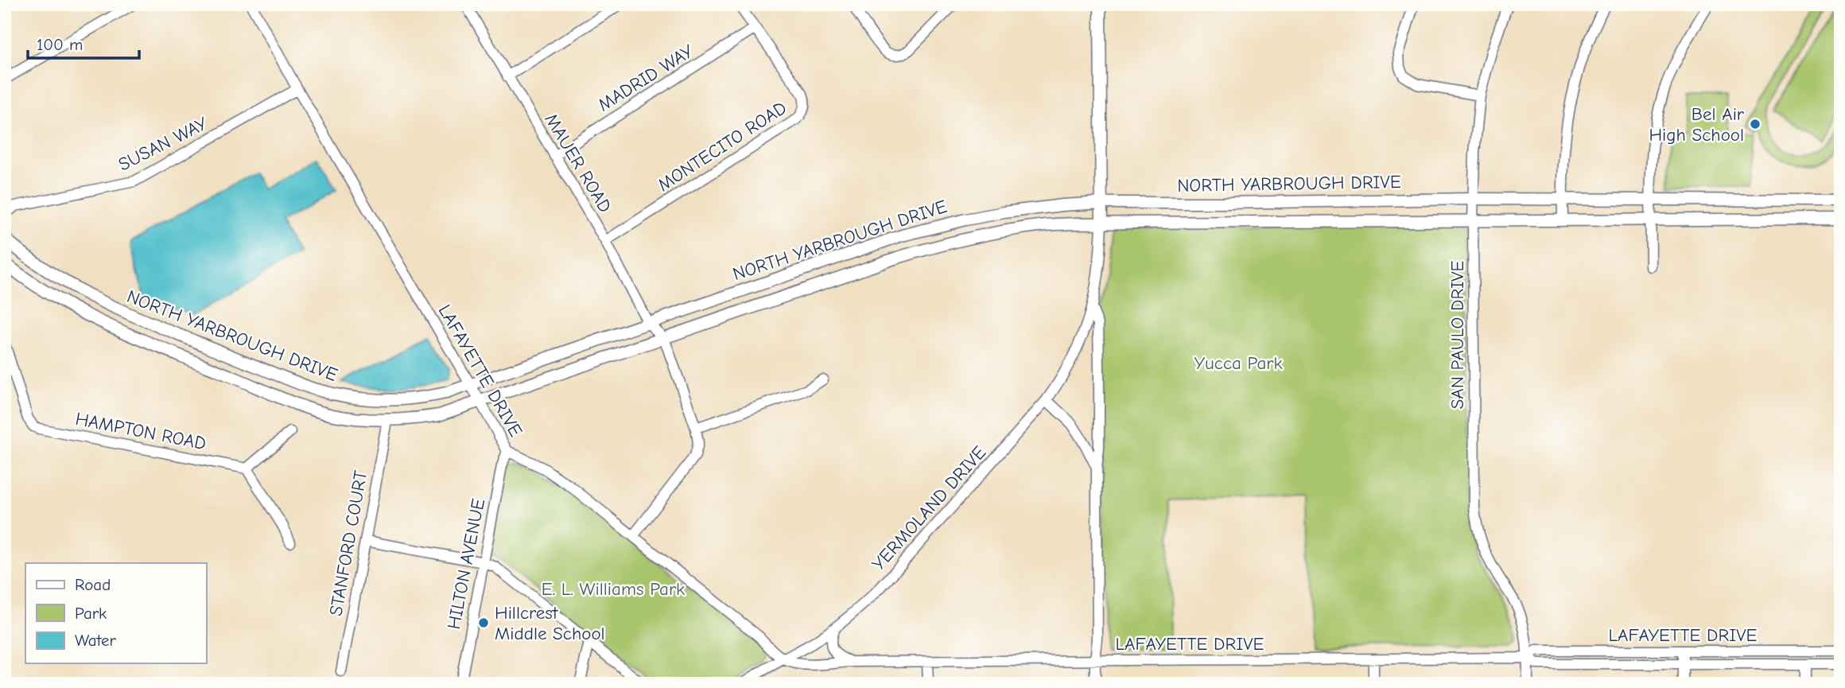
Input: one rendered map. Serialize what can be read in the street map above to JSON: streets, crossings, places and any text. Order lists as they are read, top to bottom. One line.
{"streets":{"main road":["NORTH YARBROUGH DRIVE"],"street":["MADRID WAY","SUSAN WAY","MONTECITO ROAD","MAUER ROAD","SAN PAULO DRIVE","LAFAYETTE DRIVE","HAMPTON ROAD","YERMOLAND DRIVE","STANFORD COURT","HILTON AVENUE"]},"crossings":[["MADRID WAY","MONTECITO ROAD"],["MADRID WAY","MAUER ROAD"],["SUSAN WAY","LAFAYETTE DRIVE"],["MONTECITO ROAD","MAUER ROAD"],["MAUER ROAD","NORTH YARBROUGH DRIVE"],["NORTH YARBROUGH DRIVE","SAN PAULO DRIVE"],["NORTH YARBROUGH DRIVE","LAFAYETTE DRIVE"],["NORTH YARBROUGH DRIVE","STANFORD COURT"],["SAN PAULO DRIVE","LAFAYETTE DRIVE"],["LAFAYETTE DRIVE","YERMOLAND DRIVE"],["LAFAYETTE DRIVE","HILTON AVENUE"]],"parks":["Yucca Park","E. L. Williams Park"],"places":["Bel Air High School","Hillcrest Middle School"],"legend":["Road","Park","Water"],"scale_bar":"100 m"}
